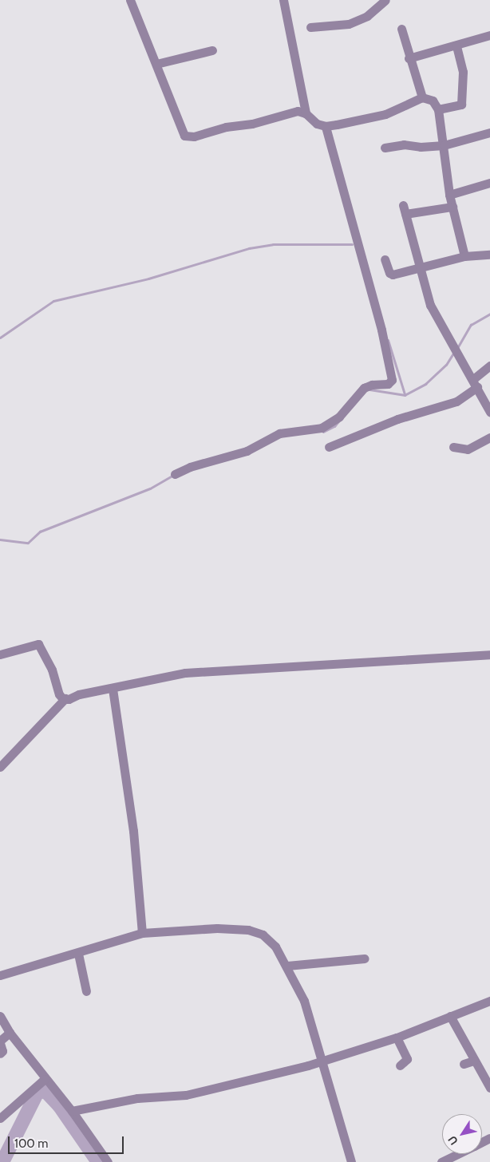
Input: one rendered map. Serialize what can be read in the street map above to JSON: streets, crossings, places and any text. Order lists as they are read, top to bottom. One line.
{"scale_bar":"100 m","north":"bottom left"}
